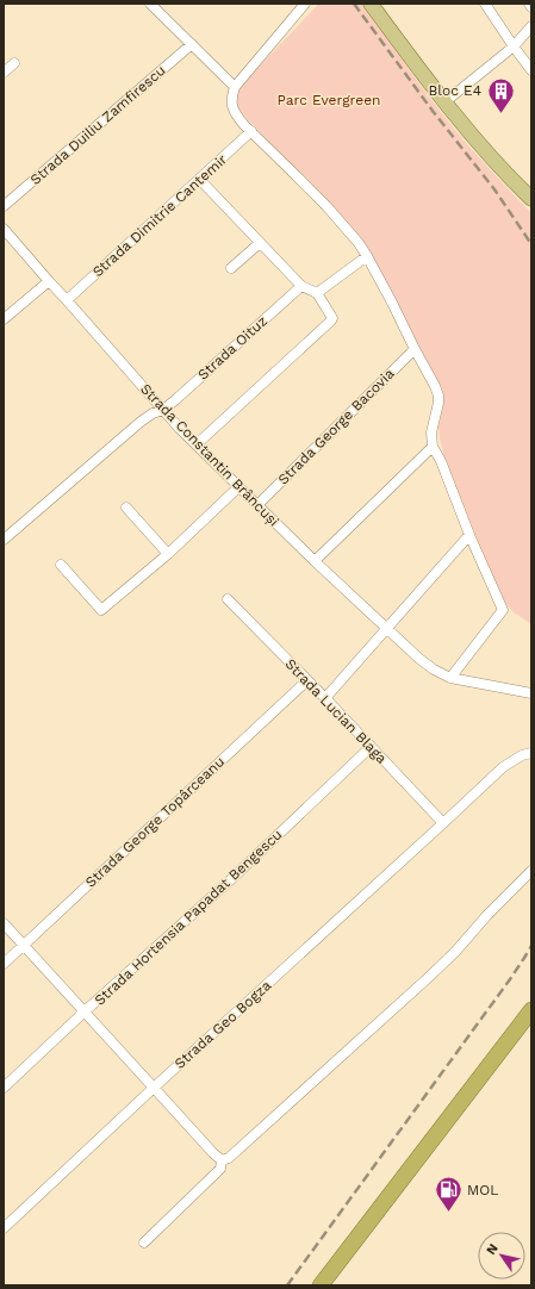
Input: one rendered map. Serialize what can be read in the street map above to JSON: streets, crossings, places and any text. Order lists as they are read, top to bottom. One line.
{"streets":{"street":["Strada Duiliu Zamfirescu","Strada Dimitrie Cantemir","Strada Oituz","Strada George Bacovia","Strada Constantin Brâncuși","Strada Lucian Blaga","Strada George Topârceanu","Strada Hortensia Papadat Bengescu","Strada Geo Bogza"]},"crossings":[["Strada Dimitrie Cantemir","Strada Constantin Brâncuși"],["Strada Oituz","Strada Constantin Brâncuși"],["Strada George Bacovia","Strada Constantin Brâncuși"],["Strada Lucian Blaga","Strada George Topârceanu"],["Strada Lucian Blaga","Strada Hortensia Papadat Bengescu"],["Strada Lucian Blaga","Strada Geo Bogza"]],"parks":["Parc Evergreen"],"places":{"building":["Bloc E4"],"fuel station":["MOL"]},"north":"top left"}
